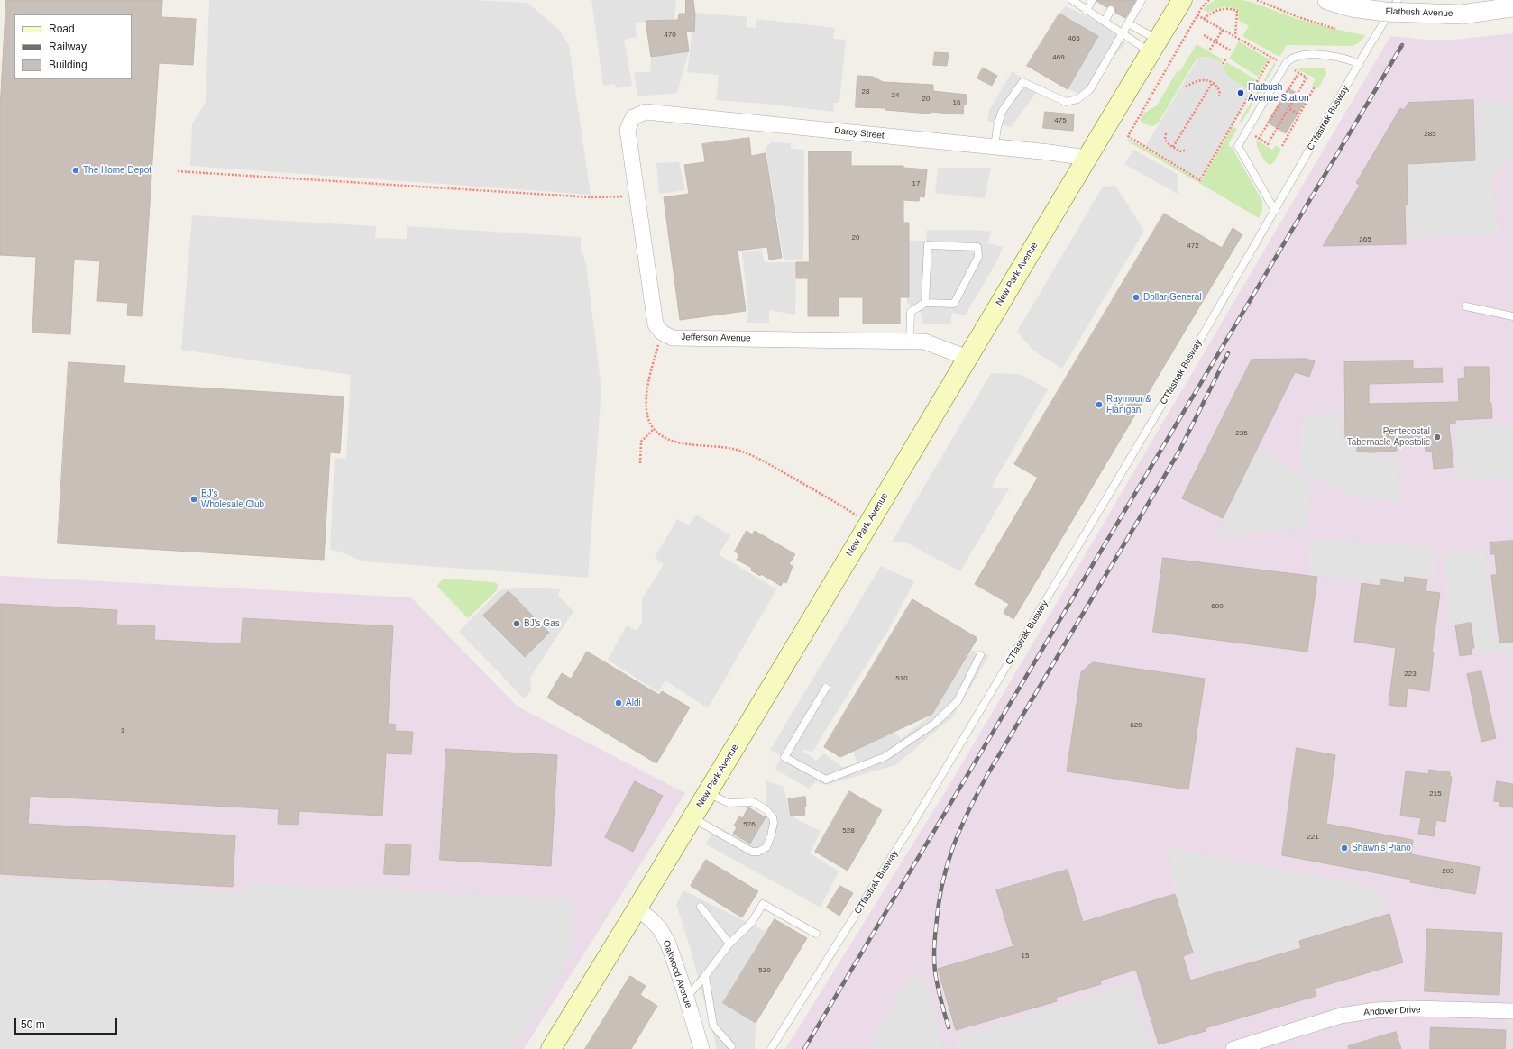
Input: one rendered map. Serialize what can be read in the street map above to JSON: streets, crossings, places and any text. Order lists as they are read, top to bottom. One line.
{"streets":{"main road":["New Park Avenue"],"street":["Flatbush Avenue","Darcy Street","Jefferson Avenue","Oakwood Avenue","Andover Drive"],"lane":["CTfastrak Busway"]},"crossings":[["Darcy Street","New Park Avenue"],["New Park Avenue","Jefferson Avenue"],["New Park Avenue","Oakwood Avenue"]],"places":["Flatbush Avenue Station","The Home Depot","Dollar General","Raymour & Flanigan","Pentecostal Tabernacle Apostolic","BJ's Wholesale Club","BJ's Gas","Aldi","Shawn's Piano"],"house_numbers":["470","465","469","28","24","20","16","475","285","17","20","265","472","235","600","223","510","620","1","215","526","528","221","203","15","530"],"legend":["Road","Railway","Building"],"scale_bar":"50 m"}
